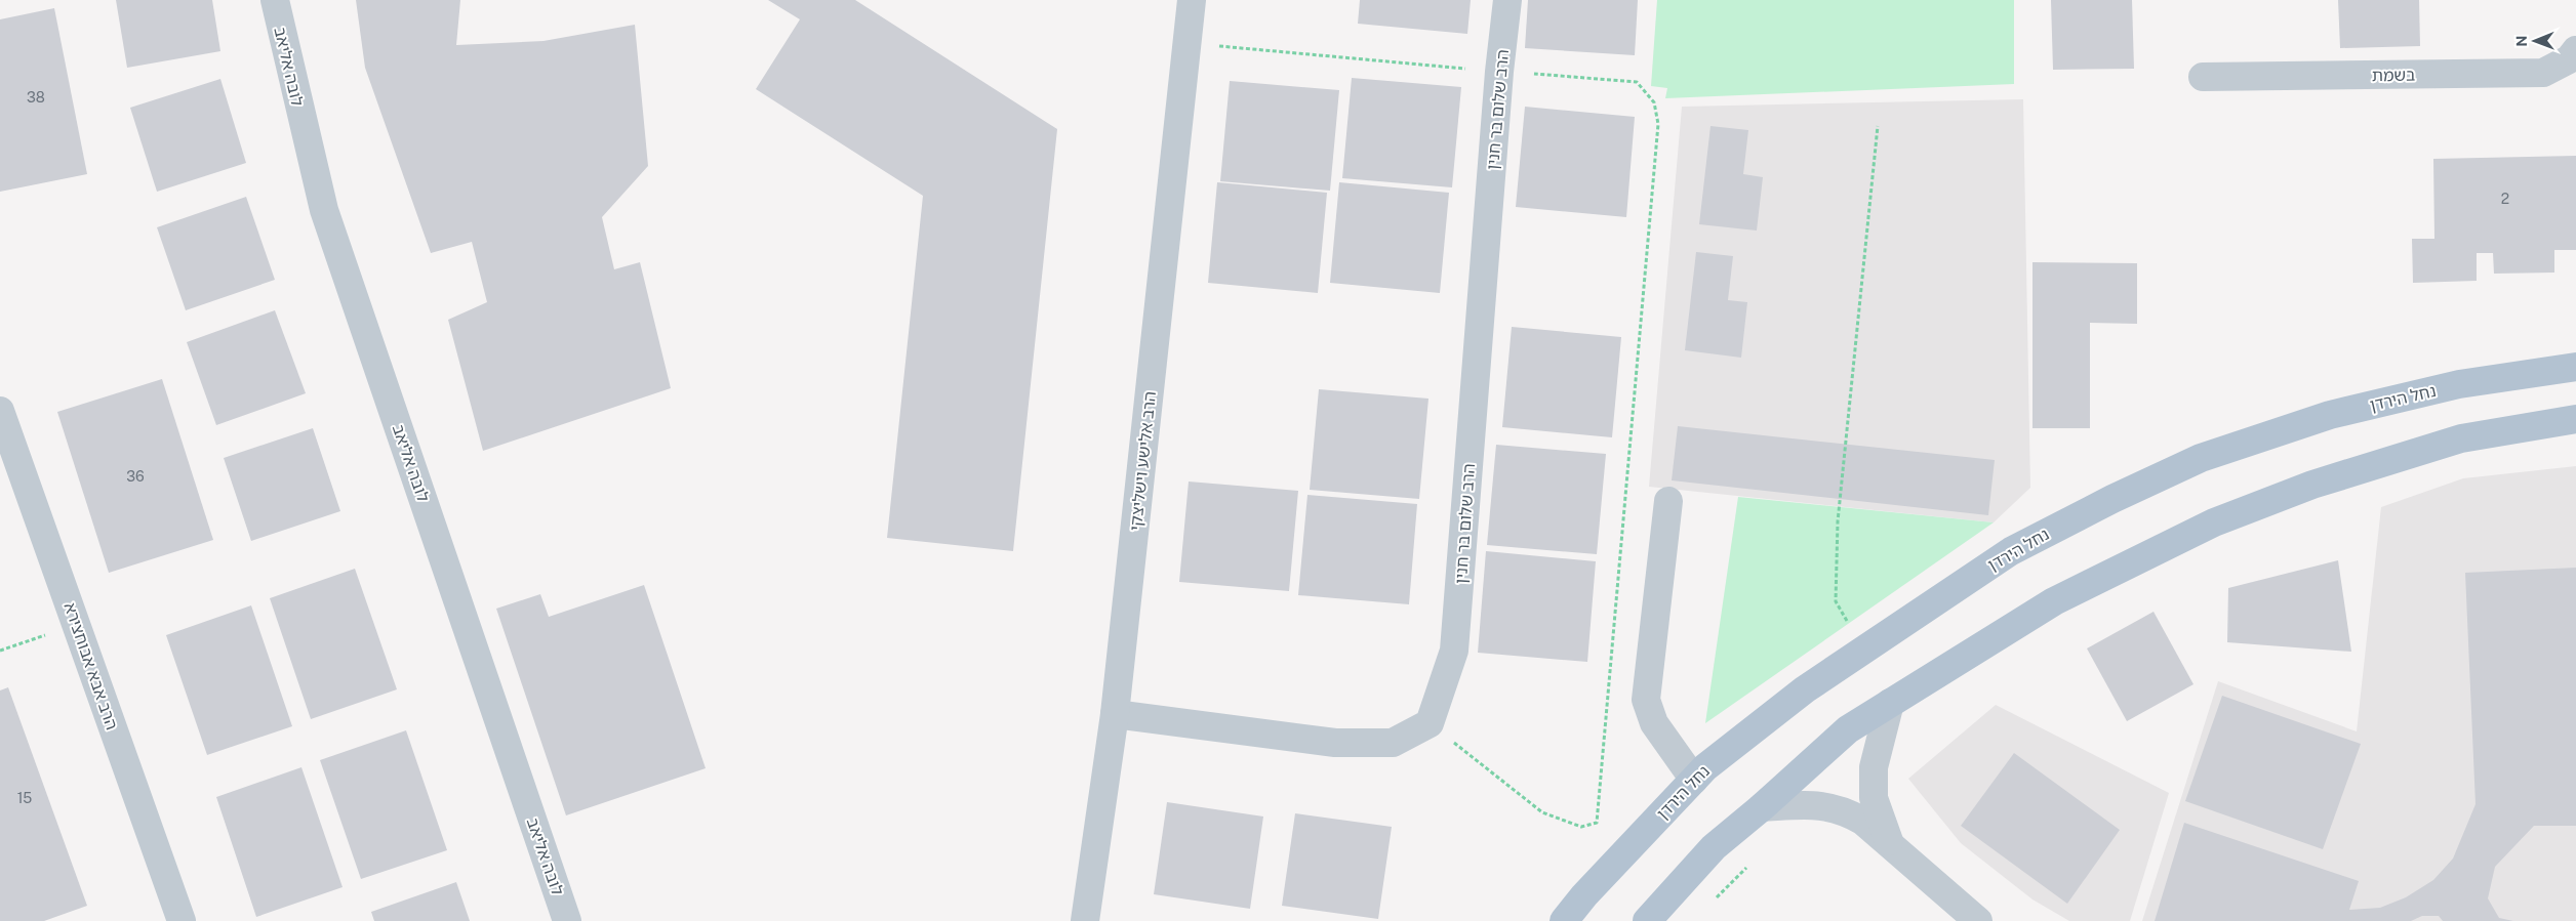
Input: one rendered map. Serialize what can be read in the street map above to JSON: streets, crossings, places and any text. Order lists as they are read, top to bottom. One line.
{"streets":{"main road":["נחל הירדן"],"street":["לובה אליאב","בשמת","הרב שלום בר חנין","הרב אלישע וישליצקי","הרב אבא אבוחצירא"]},"house_numbers":["38","2","36","15"],"north":"left"}
